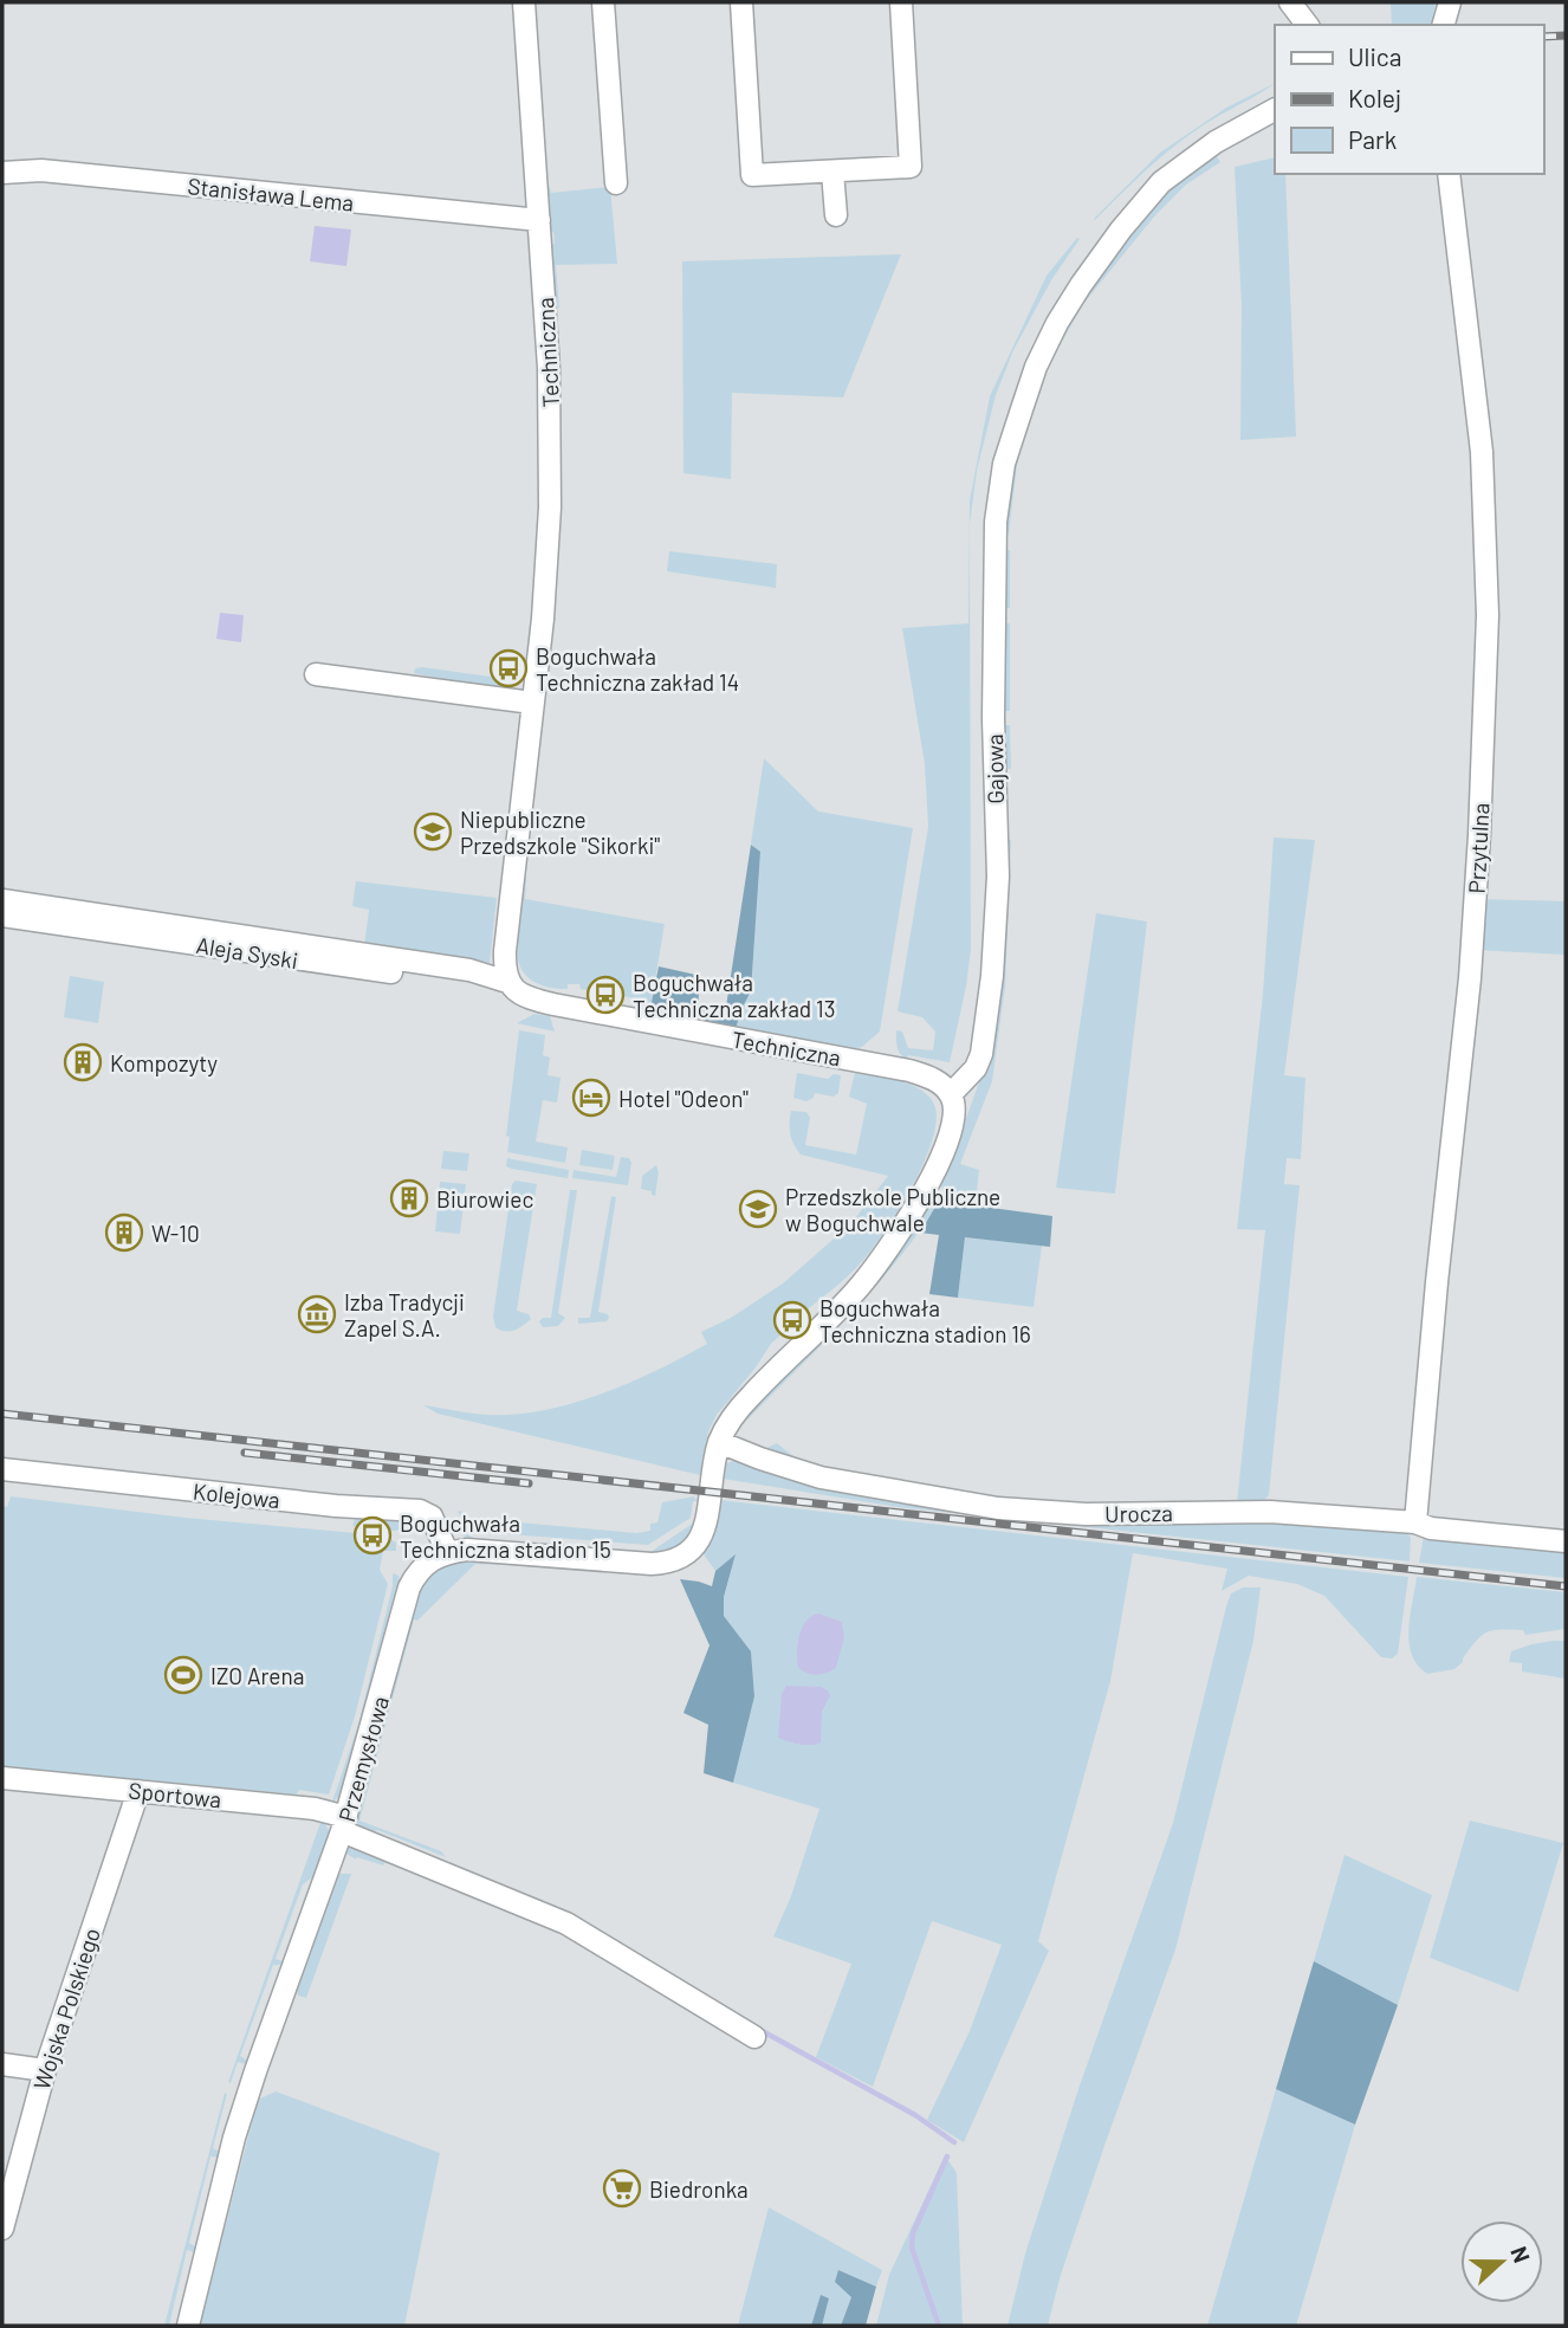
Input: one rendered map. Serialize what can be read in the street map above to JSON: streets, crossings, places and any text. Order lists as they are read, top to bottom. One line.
{"streets":{"street":["Stanisława Lema","Techniczna","Gajowa","Przytulna","Aleja Syski","Kolejowa","Urocza","Przemysłowa","Sportowa","Wojska Polskiego"]},"crossings":[["Stanisława Lema","Techniczna"],["Techniczna","Gajowa"],["Techniczna","Aleja Syski"],["Przytulna","Urocza"],["Kolejowa","Przemysłowa"],["Przemysłowa","Sportowa"],["Sportowa","Wojska Polskiego"]],"places":{"bus stop":["Boguchwała Techniczna zakład 14","Boguchwała Techniczna zakład 13","Boguchwała Techniczna stadion 16","Boguchwała Techniczna stadion 15"],"school or university":["Niepubliczne Przedszkole \"Sikorki\"","Przedszkole Publiczne w Boguchwale"],"building":["Kompozyty","Biurowiec","W-10"],"hotel":["Hotel \"Odeon\""],"museum":["Izba Tradycji Zapel S.A."],"sports":["IZO Arena"],"supermarket":["Biedronka"]},"legend":["Ulica","Kolej","Park"],"north":"right"}
